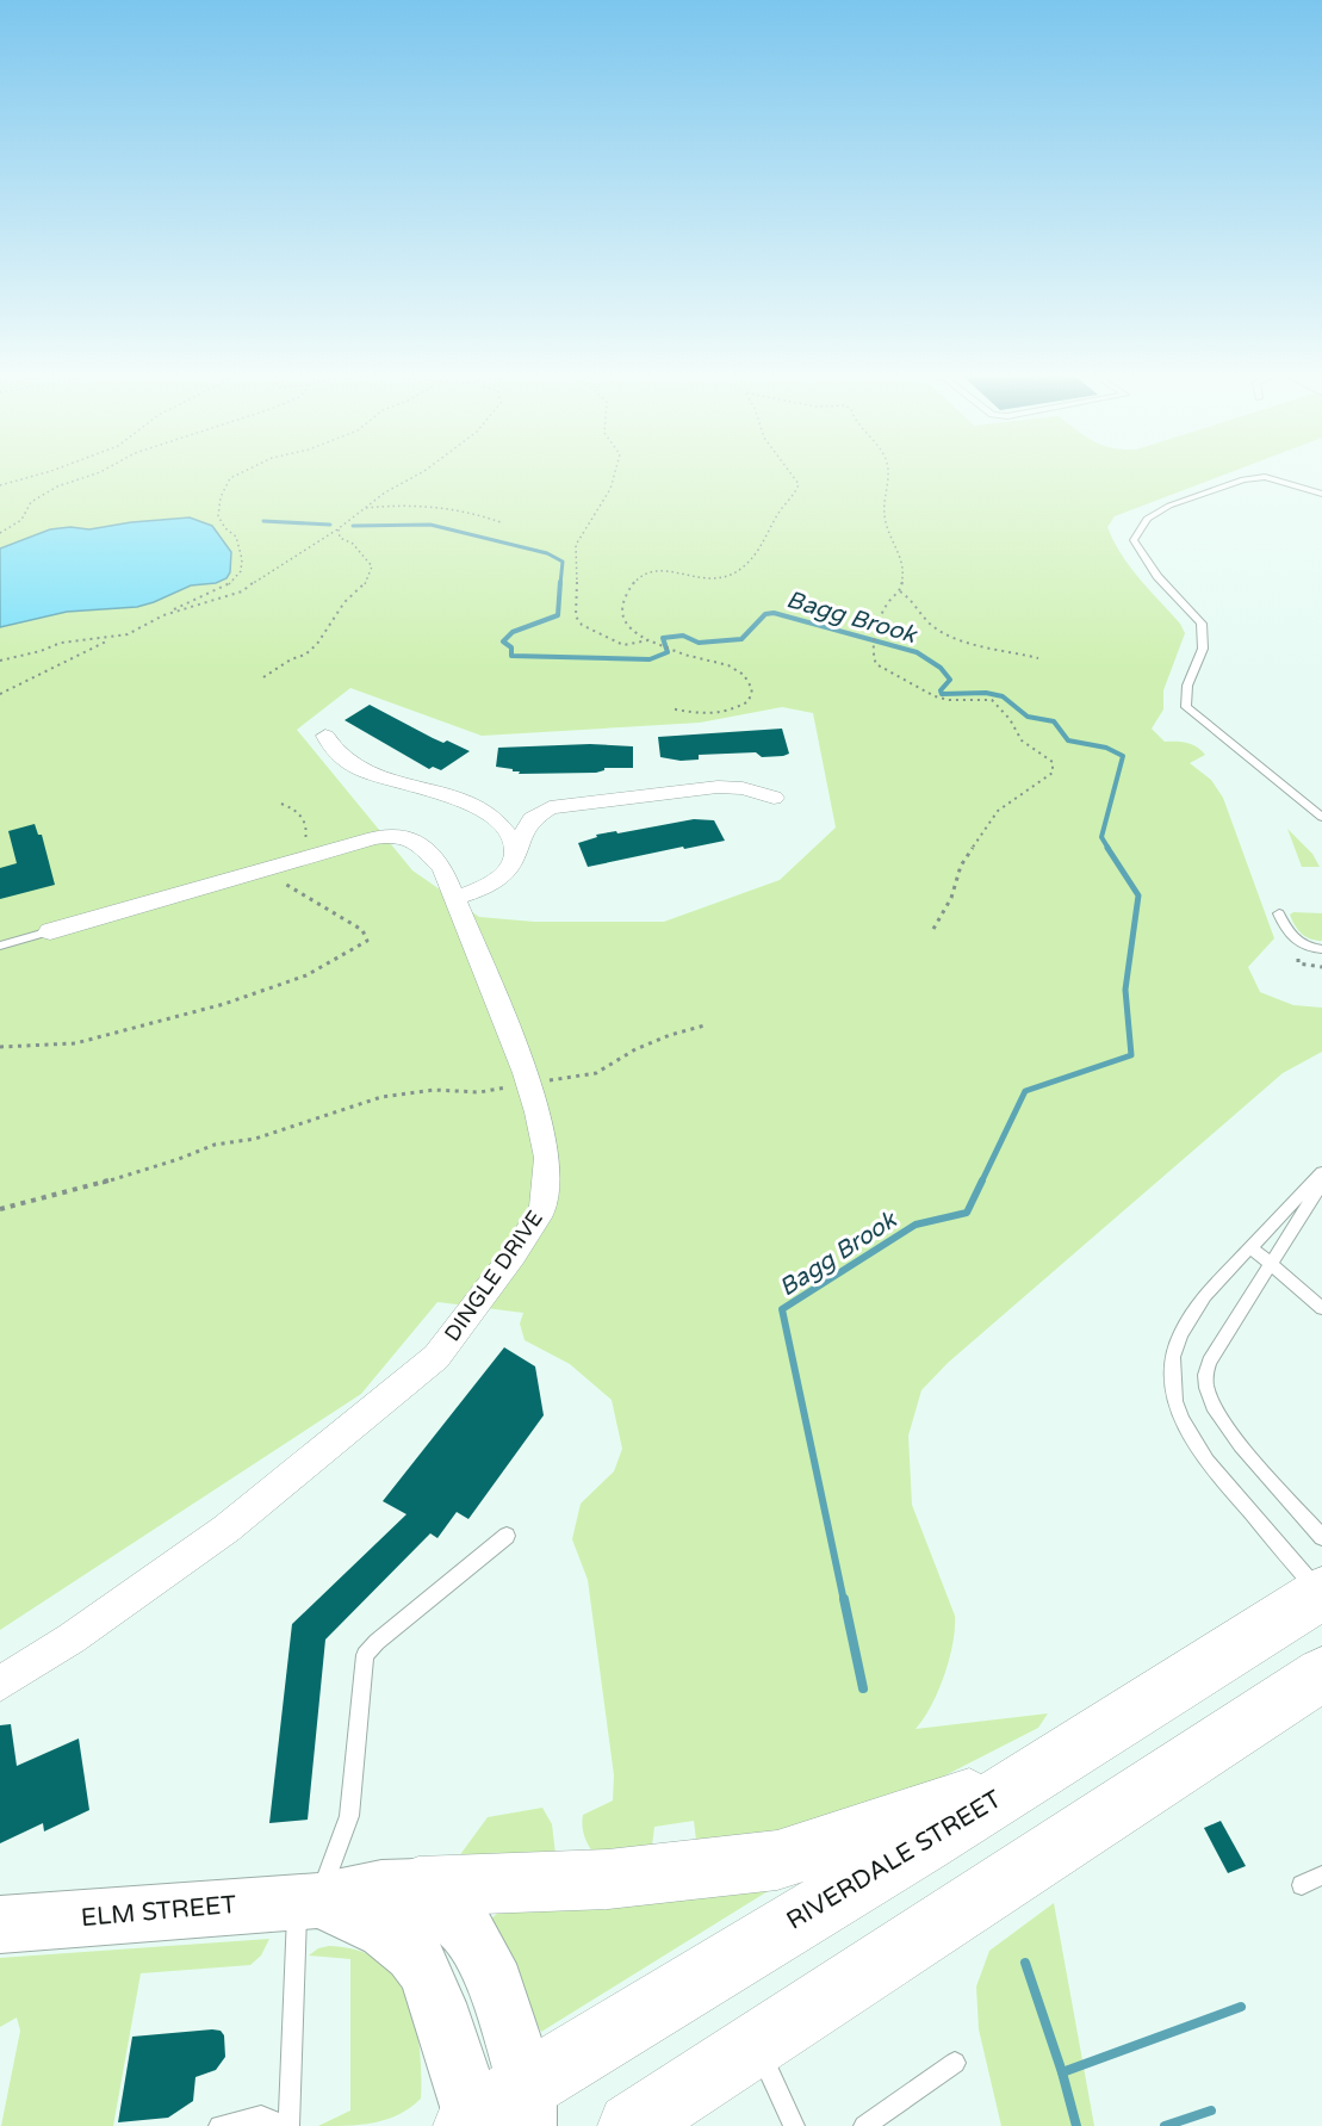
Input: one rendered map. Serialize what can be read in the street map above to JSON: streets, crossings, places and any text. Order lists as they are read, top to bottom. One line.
{"streets":{"main road":["RIVERDALE STREET","ELM STREET"],"street":["DINGLE DRIVE"]},"crossings":[["RIVERDALE STREET","ELM STREET"]],"water":["Bagg Brook"]}
